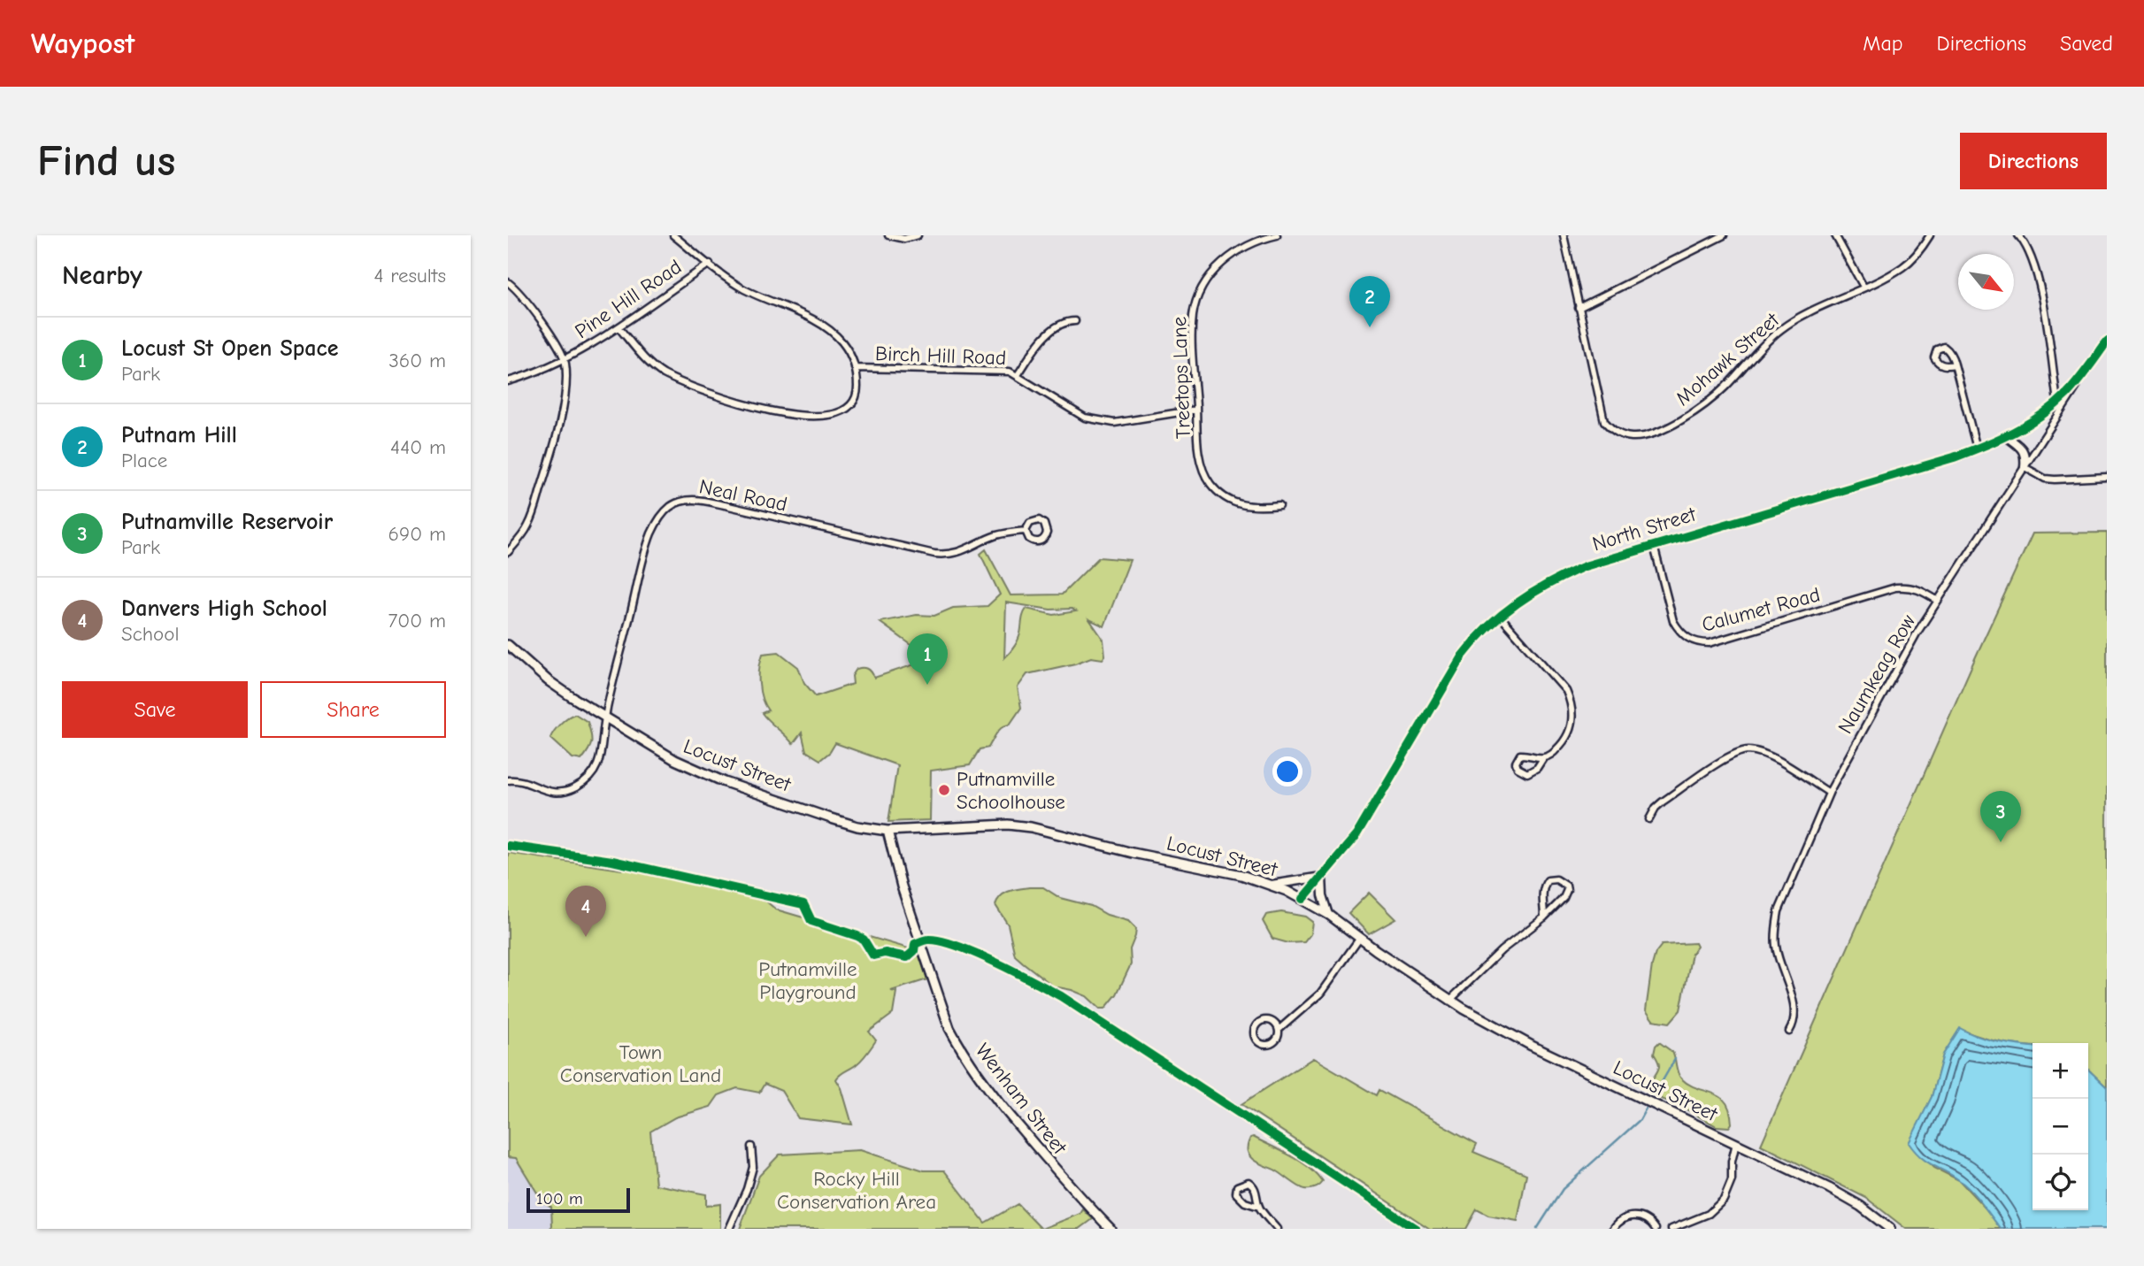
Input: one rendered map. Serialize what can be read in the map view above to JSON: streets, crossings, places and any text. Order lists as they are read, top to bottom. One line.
{"streets":{"main road":["Locust Street","Wenham Street"],"street":["Pine Hill Road","Birch Hill Road","Mohawk Street","Treetops Lane","Neal Road","North Street","Calumet Road","Naumkeag Row"]},"crossings":[["Birch Hill Road","Treetops Lane"],["Neal Road","Locust Street"],["North Street","Calumet Road"],["North Street","Naumkeag Row"],["North Street","Locust Street"],["Calumet Road","Naumkeag Row"],["Locust Street","Wenham Street"]],"parks":["Putnamville Playground","Town Conservation Land","Rocky Hill Conservation Area"],"places":["Putnamville Schoolhouse"],"scale_bar":"100 m","north":"bottom right","page":{"header":"Waypost","nav":["Map","Directions","Saved"],"buttons":["Directions",["Save","Share"]],"title":"Find us","heading":["Nearby","4 results"],"pins":["2","1","3","4"],"list":[{"mark":"1","name":"Locust St Open Space","note":"Park","value":"360 m"},{"mark":"2","name":"Putnam Hill","note":"Place","value":"440 m"},{"mark":"3","name":"Putnamville Reservoir","note":"Park","value":"690 m"},{"mark":"4","name":"Danvers High School","note":"School","value":"700 m"}],"map_buttons":["+","−"],"scale":"100 m"}}
